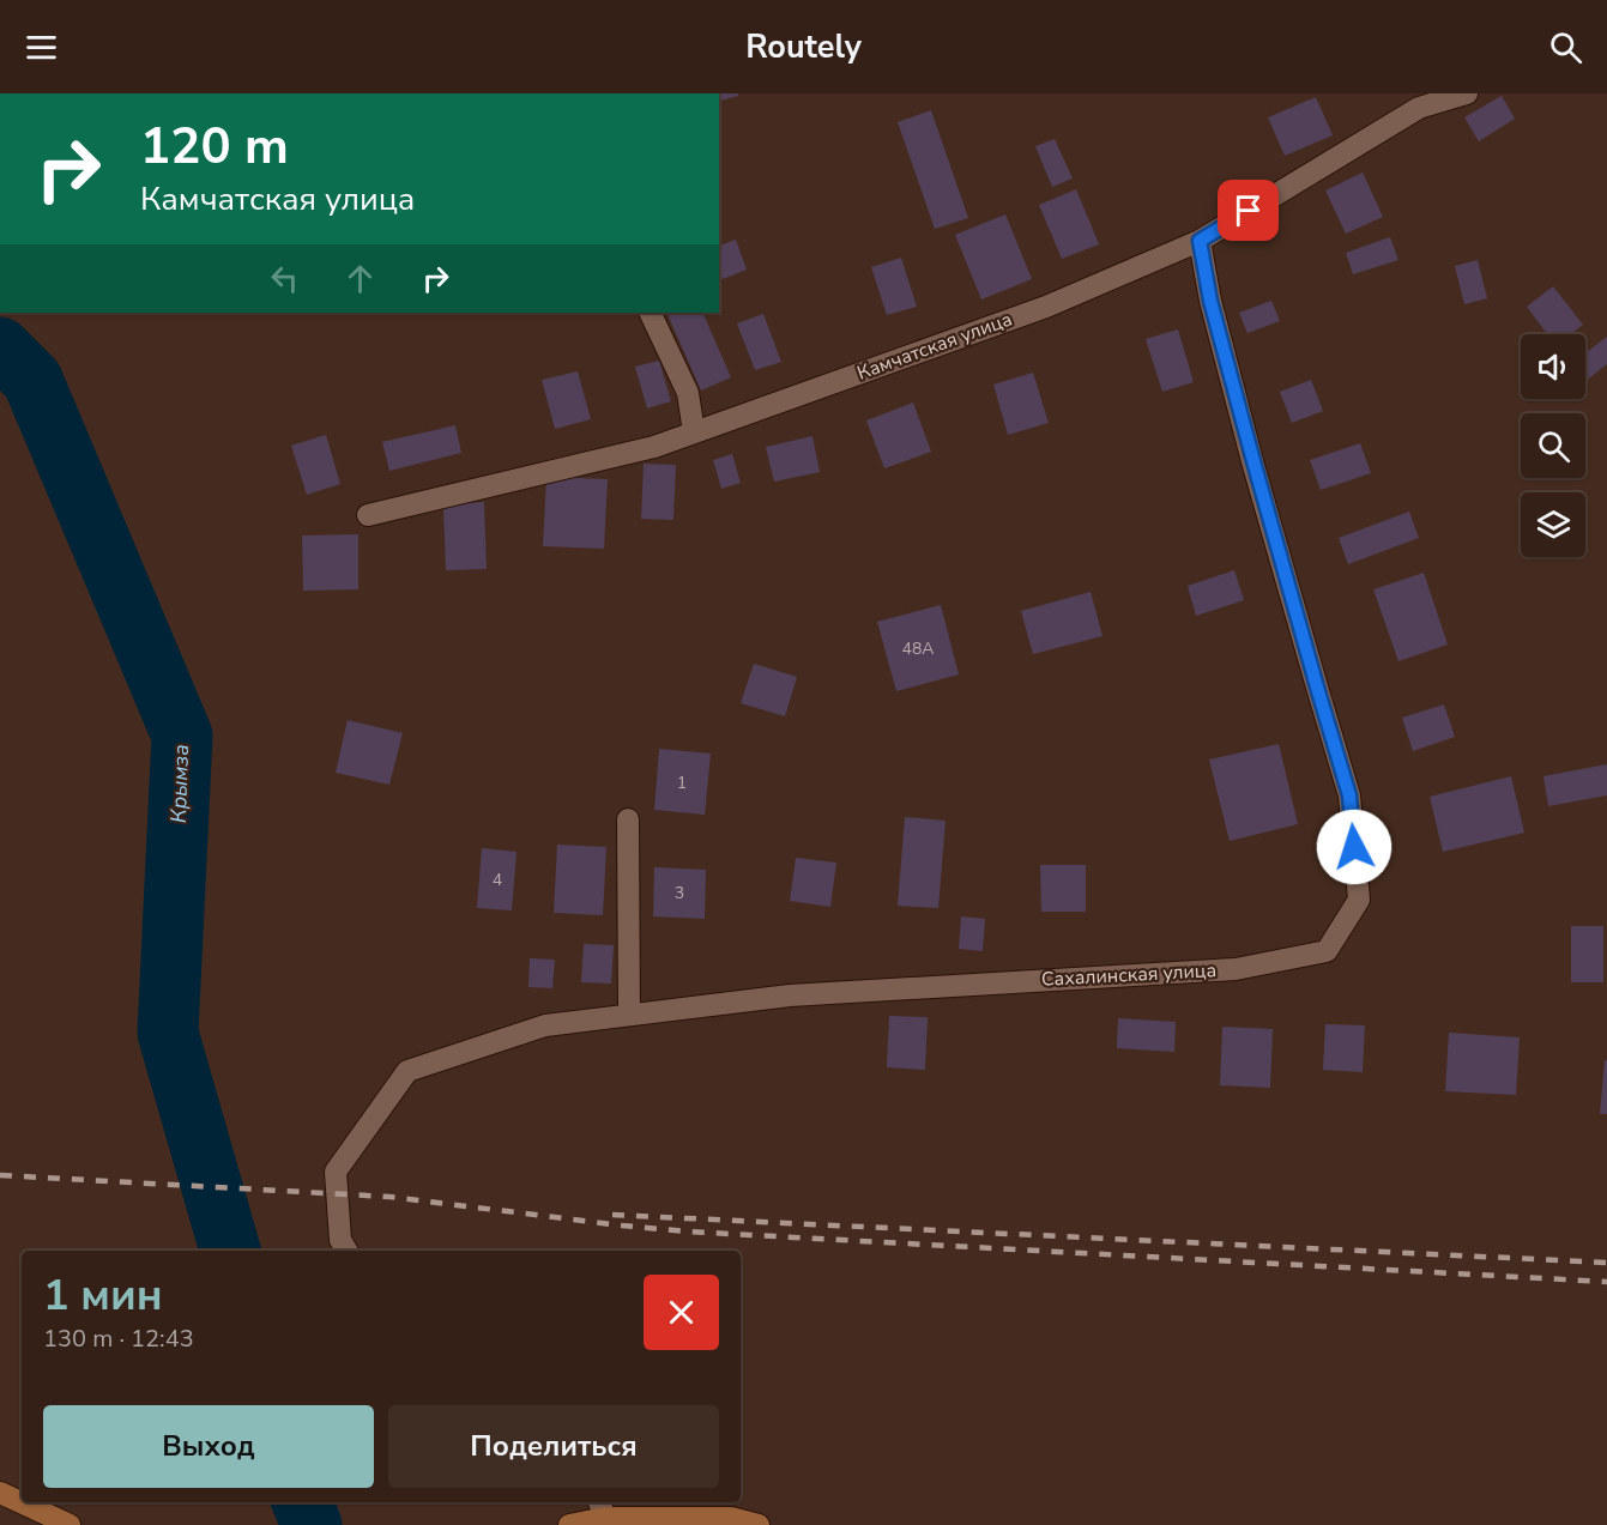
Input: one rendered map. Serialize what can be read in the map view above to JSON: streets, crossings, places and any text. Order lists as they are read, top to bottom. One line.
{"streets":{"street":["Камчатская улица","Сахалинская улица"]},"crossings":[["Камчатская улица","Сахалинская улица"]],"water":["Крымза"],"house_numbers":["48А","1","4","3"],"page":{"header":"Routely","turn":["120 m","Камчатская улица"],"heading":["1 мин","130 m · 12:43"],"buttons":["Выход","Поделиться"]}}
